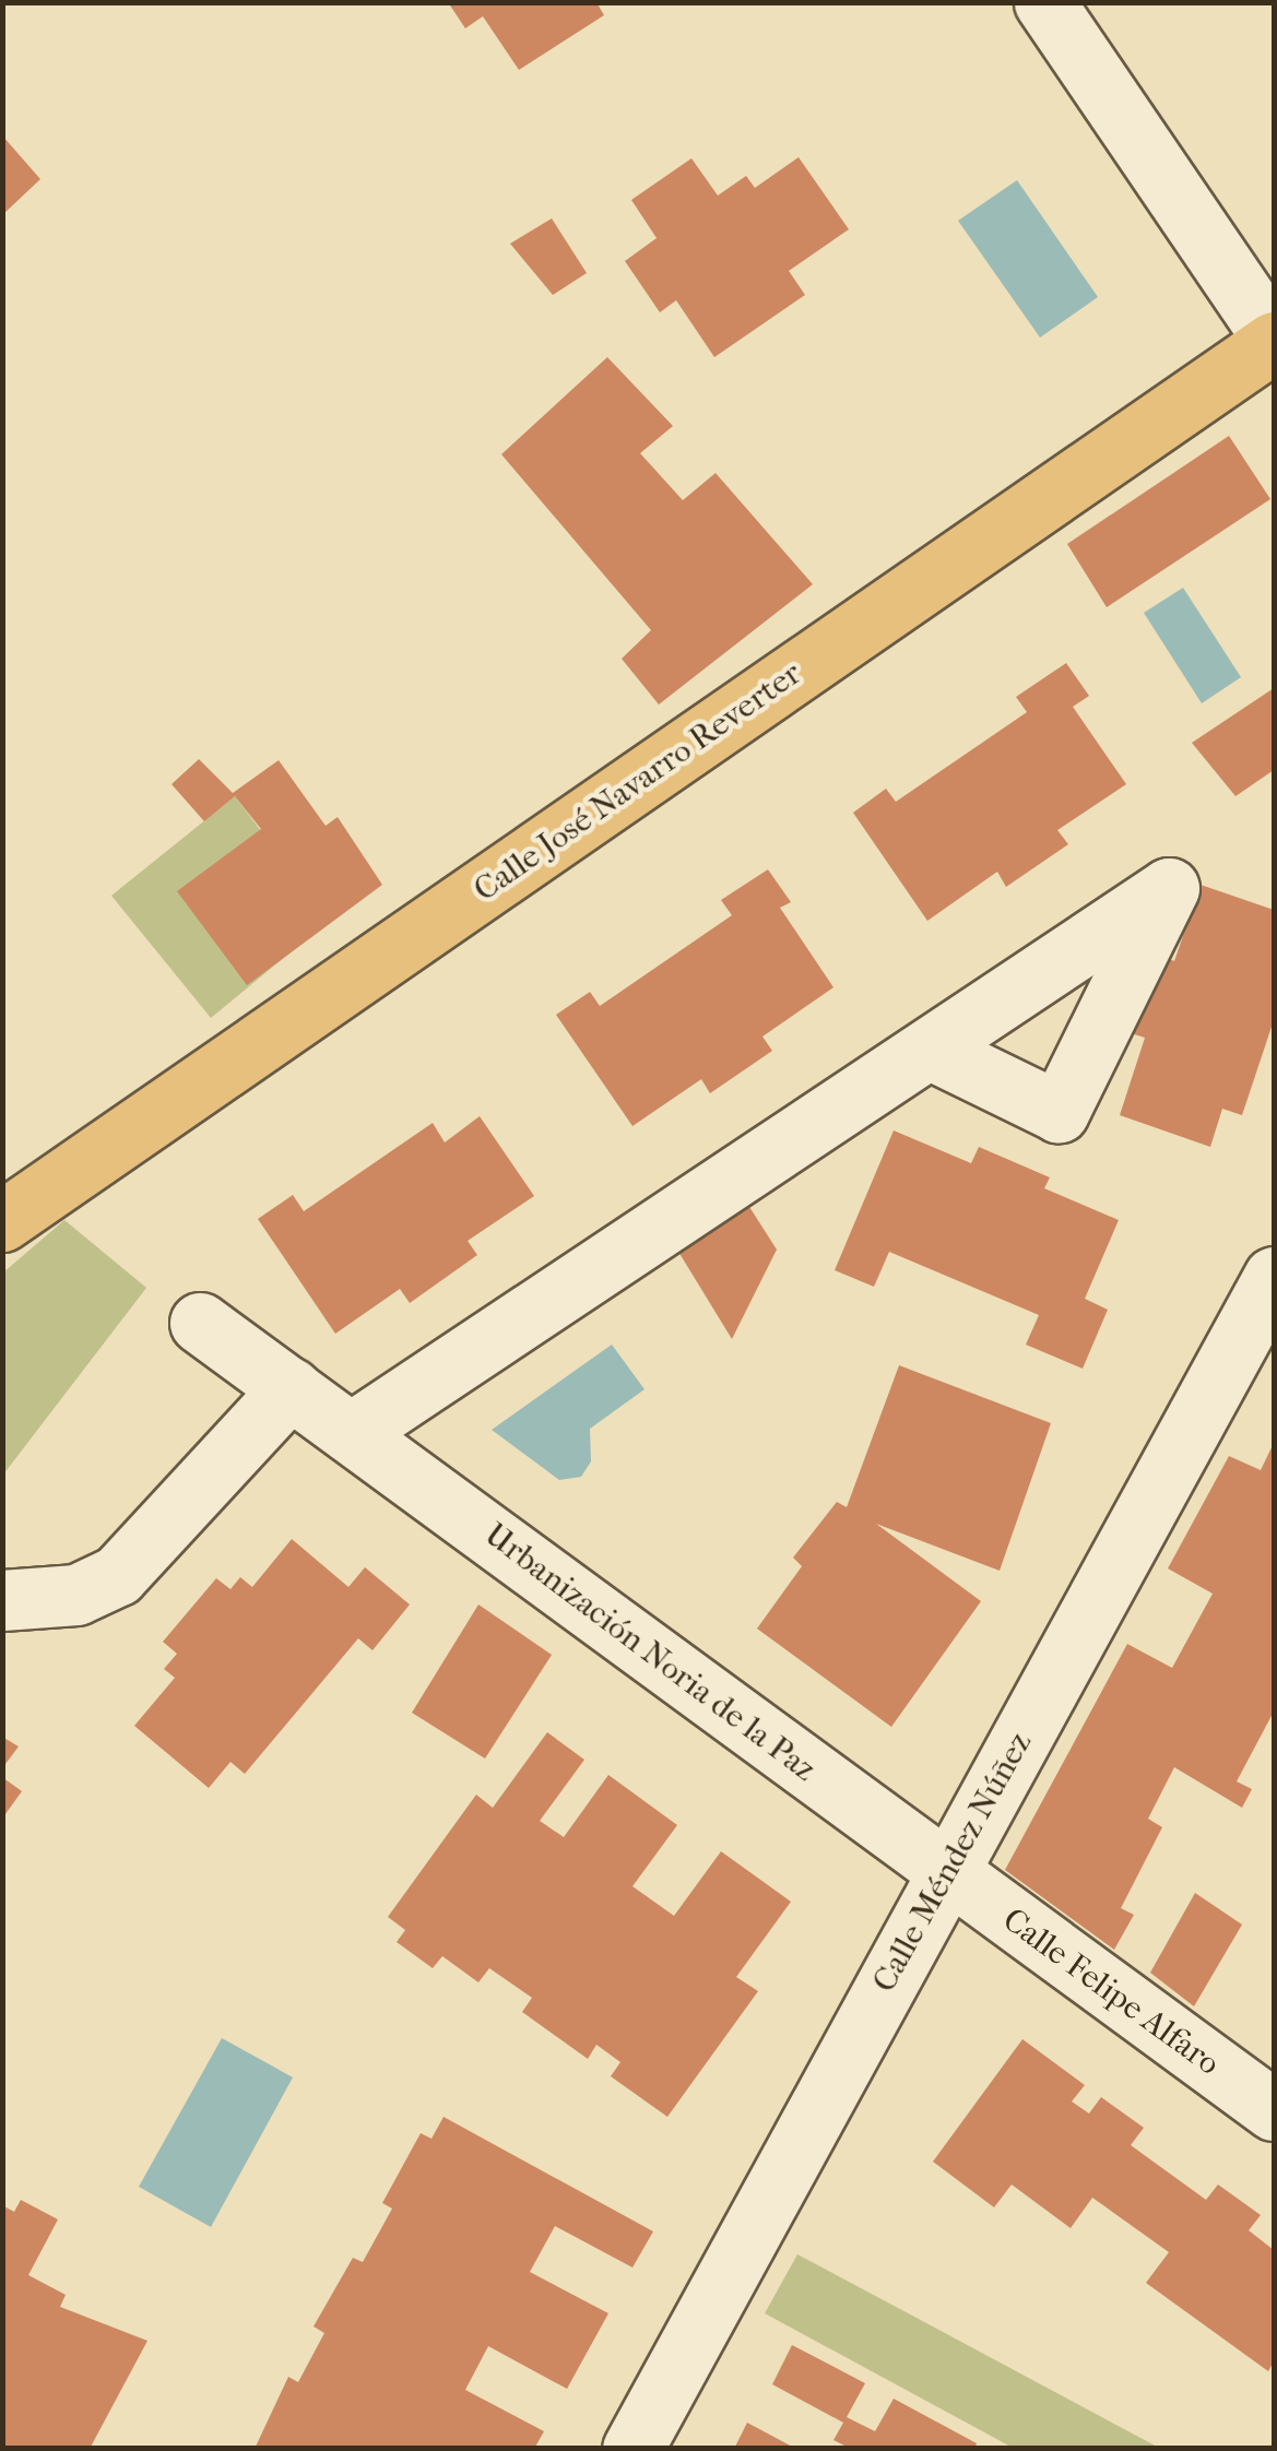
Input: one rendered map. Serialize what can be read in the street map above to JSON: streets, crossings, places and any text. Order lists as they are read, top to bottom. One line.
{"streets":{"main road":["Calle José Navarro Reverter"],"street":["Urbanización Noria de la Paz","Calle Méndez Núñez","Calle Felipe Alfaro"]},"crossings":[["Urbanización Noria de la Paz","Calle Méndez Núñez"],["Urbanización Noria de la Paz","Calle Felipe Alfaro"],["Calle Méndez Núñez","Calle Felipe Alfaro"]]}
